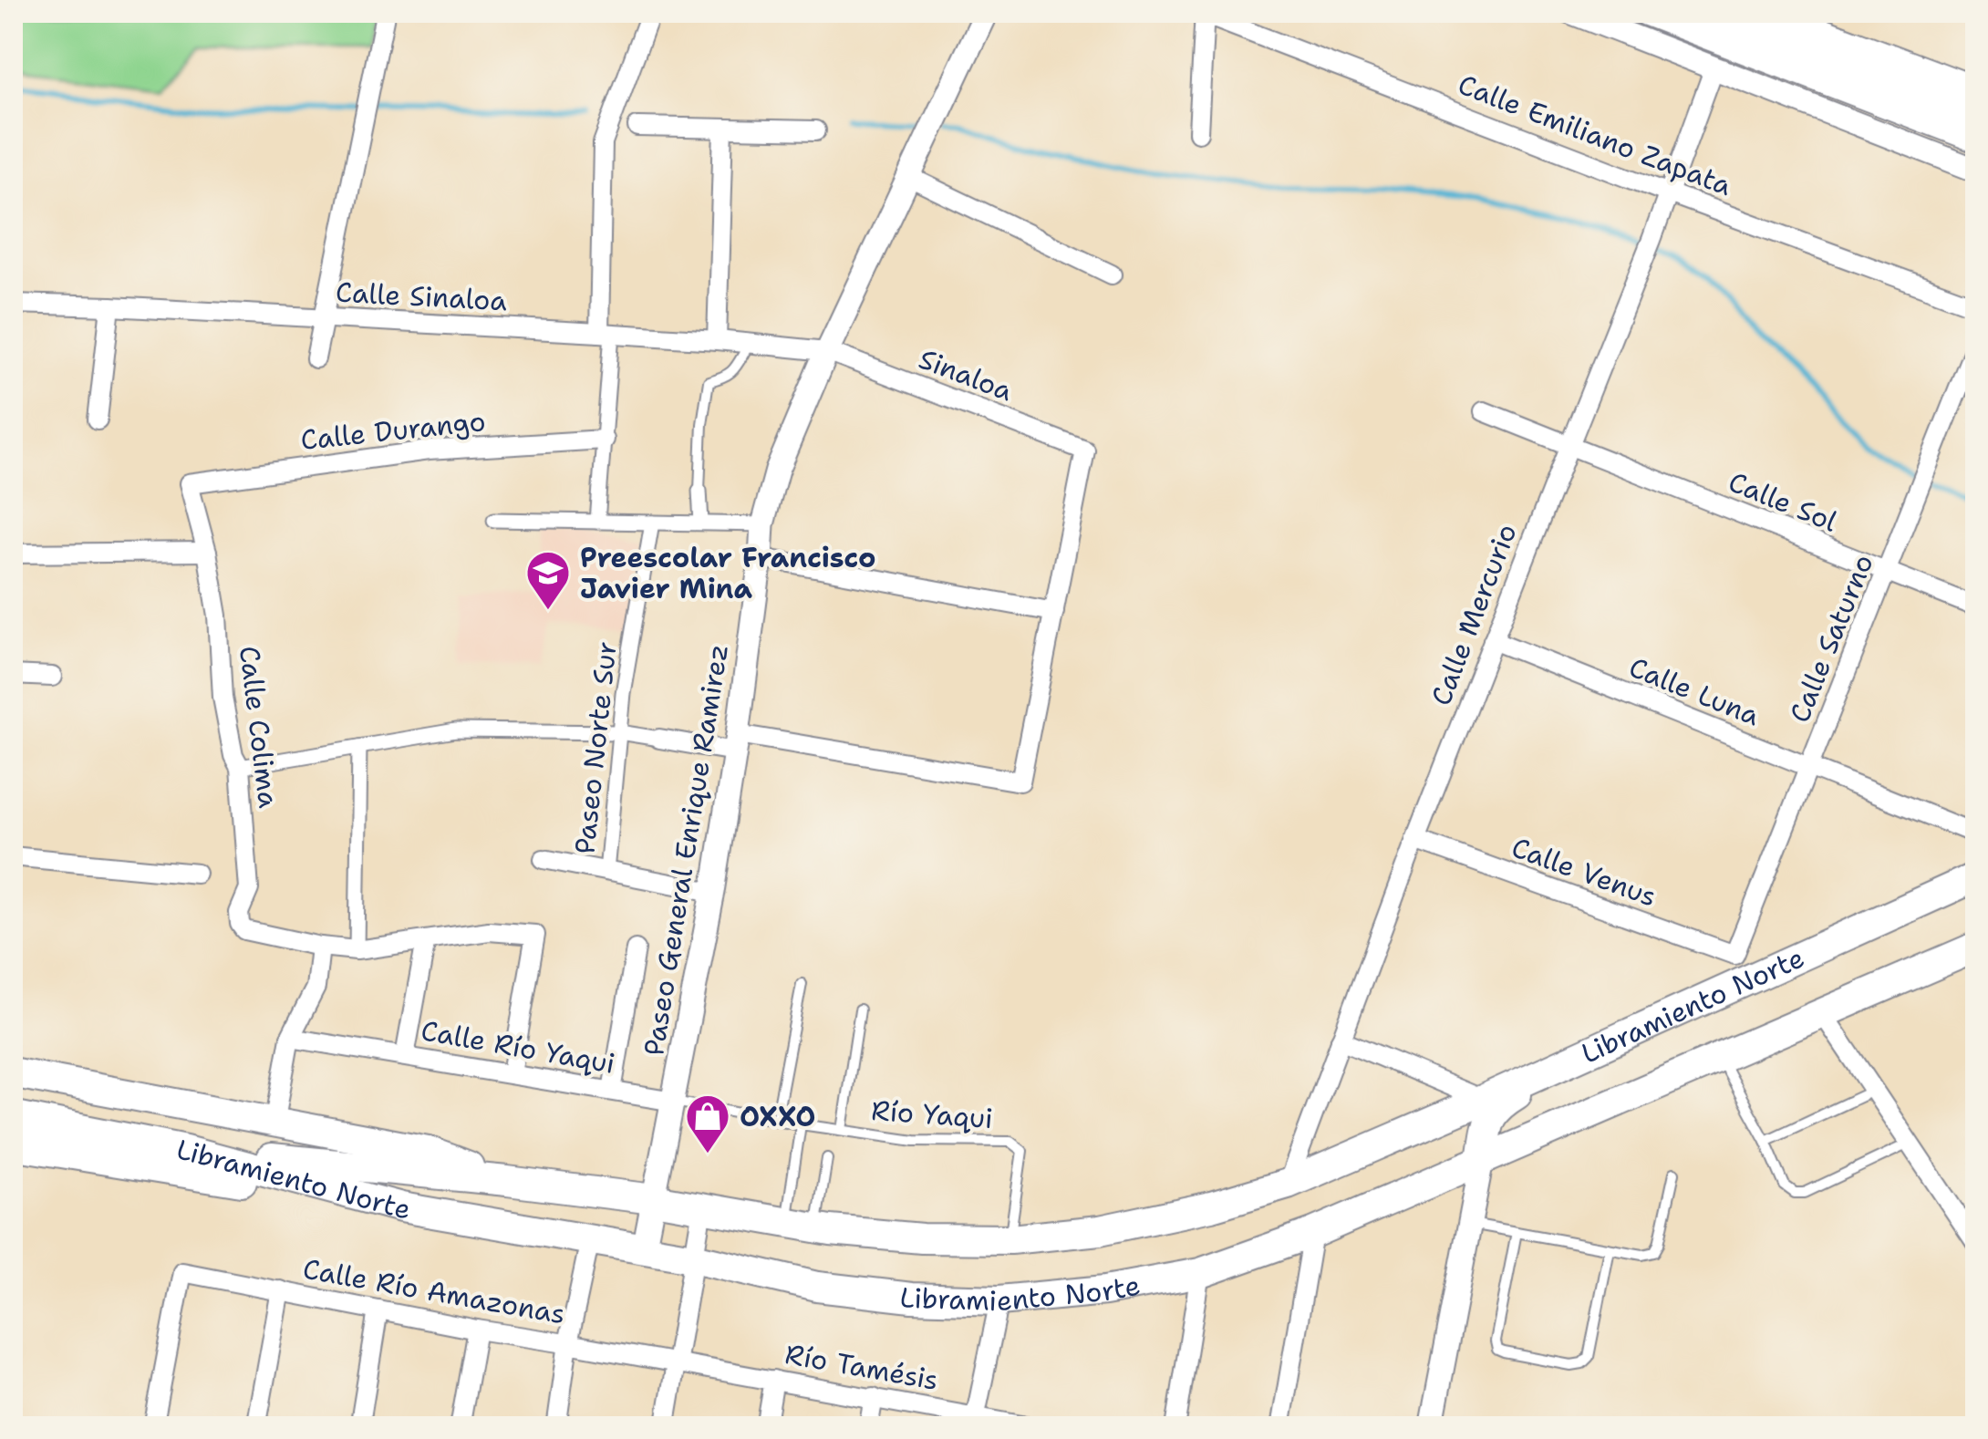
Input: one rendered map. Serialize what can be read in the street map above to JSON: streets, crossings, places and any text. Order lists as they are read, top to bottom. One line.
{"streets":{"main road":["Libramiento Norte"],"street":["Calle Emiliano Zapata","Calle Sinaloa","Sinaloa","Calle Durango","Calle Sol","Calle Mercurio","Calle Saturno","Calle Luna","Calle Colima","Paseo Norte Sur","Paseo General Enrique Ramirez","Calle Venus","Calle Río Yaqui","Calle Río Amazonas","Río Tamésis"],"lane":["Río Yaqui"]},"crossings":[["Calle Emiliano Zapata","Calle Mercurio"],["Calle Sinaloa","Sinaloa"],["Calle Sinaloa","Paseo General Enrique Ramirez"],["Sinaloa","Paseo General Enrique Ramirez"],["Calle Durango","Calle Colima"],["Calle Sol","Calle Mercurio"],["Calle Sol","Calle Saturno"],["Calle Mercurio","Calle Luna"],["Calle Mercurio","Calle Venus"],["Calle Mercurio","Libramiento Norte"],["Calle Saturno","Calle Luna"],["Calle Saturno","Calle Venus"],["Paseo General Enrique Ramirez","Libramiento Norte"],["Paseo General Enrique Ramirez","Calle Río Yaqui"],["Libramiento Norte","Río Yaqui"],["Calle Río Yaqui","Río Yaqui"],["Calle Río Amazonas","Río Tamésis"]],"places":{"school or university":["Preescolar Francisco Javier Mina"],"shop":["OXXO"]}}
